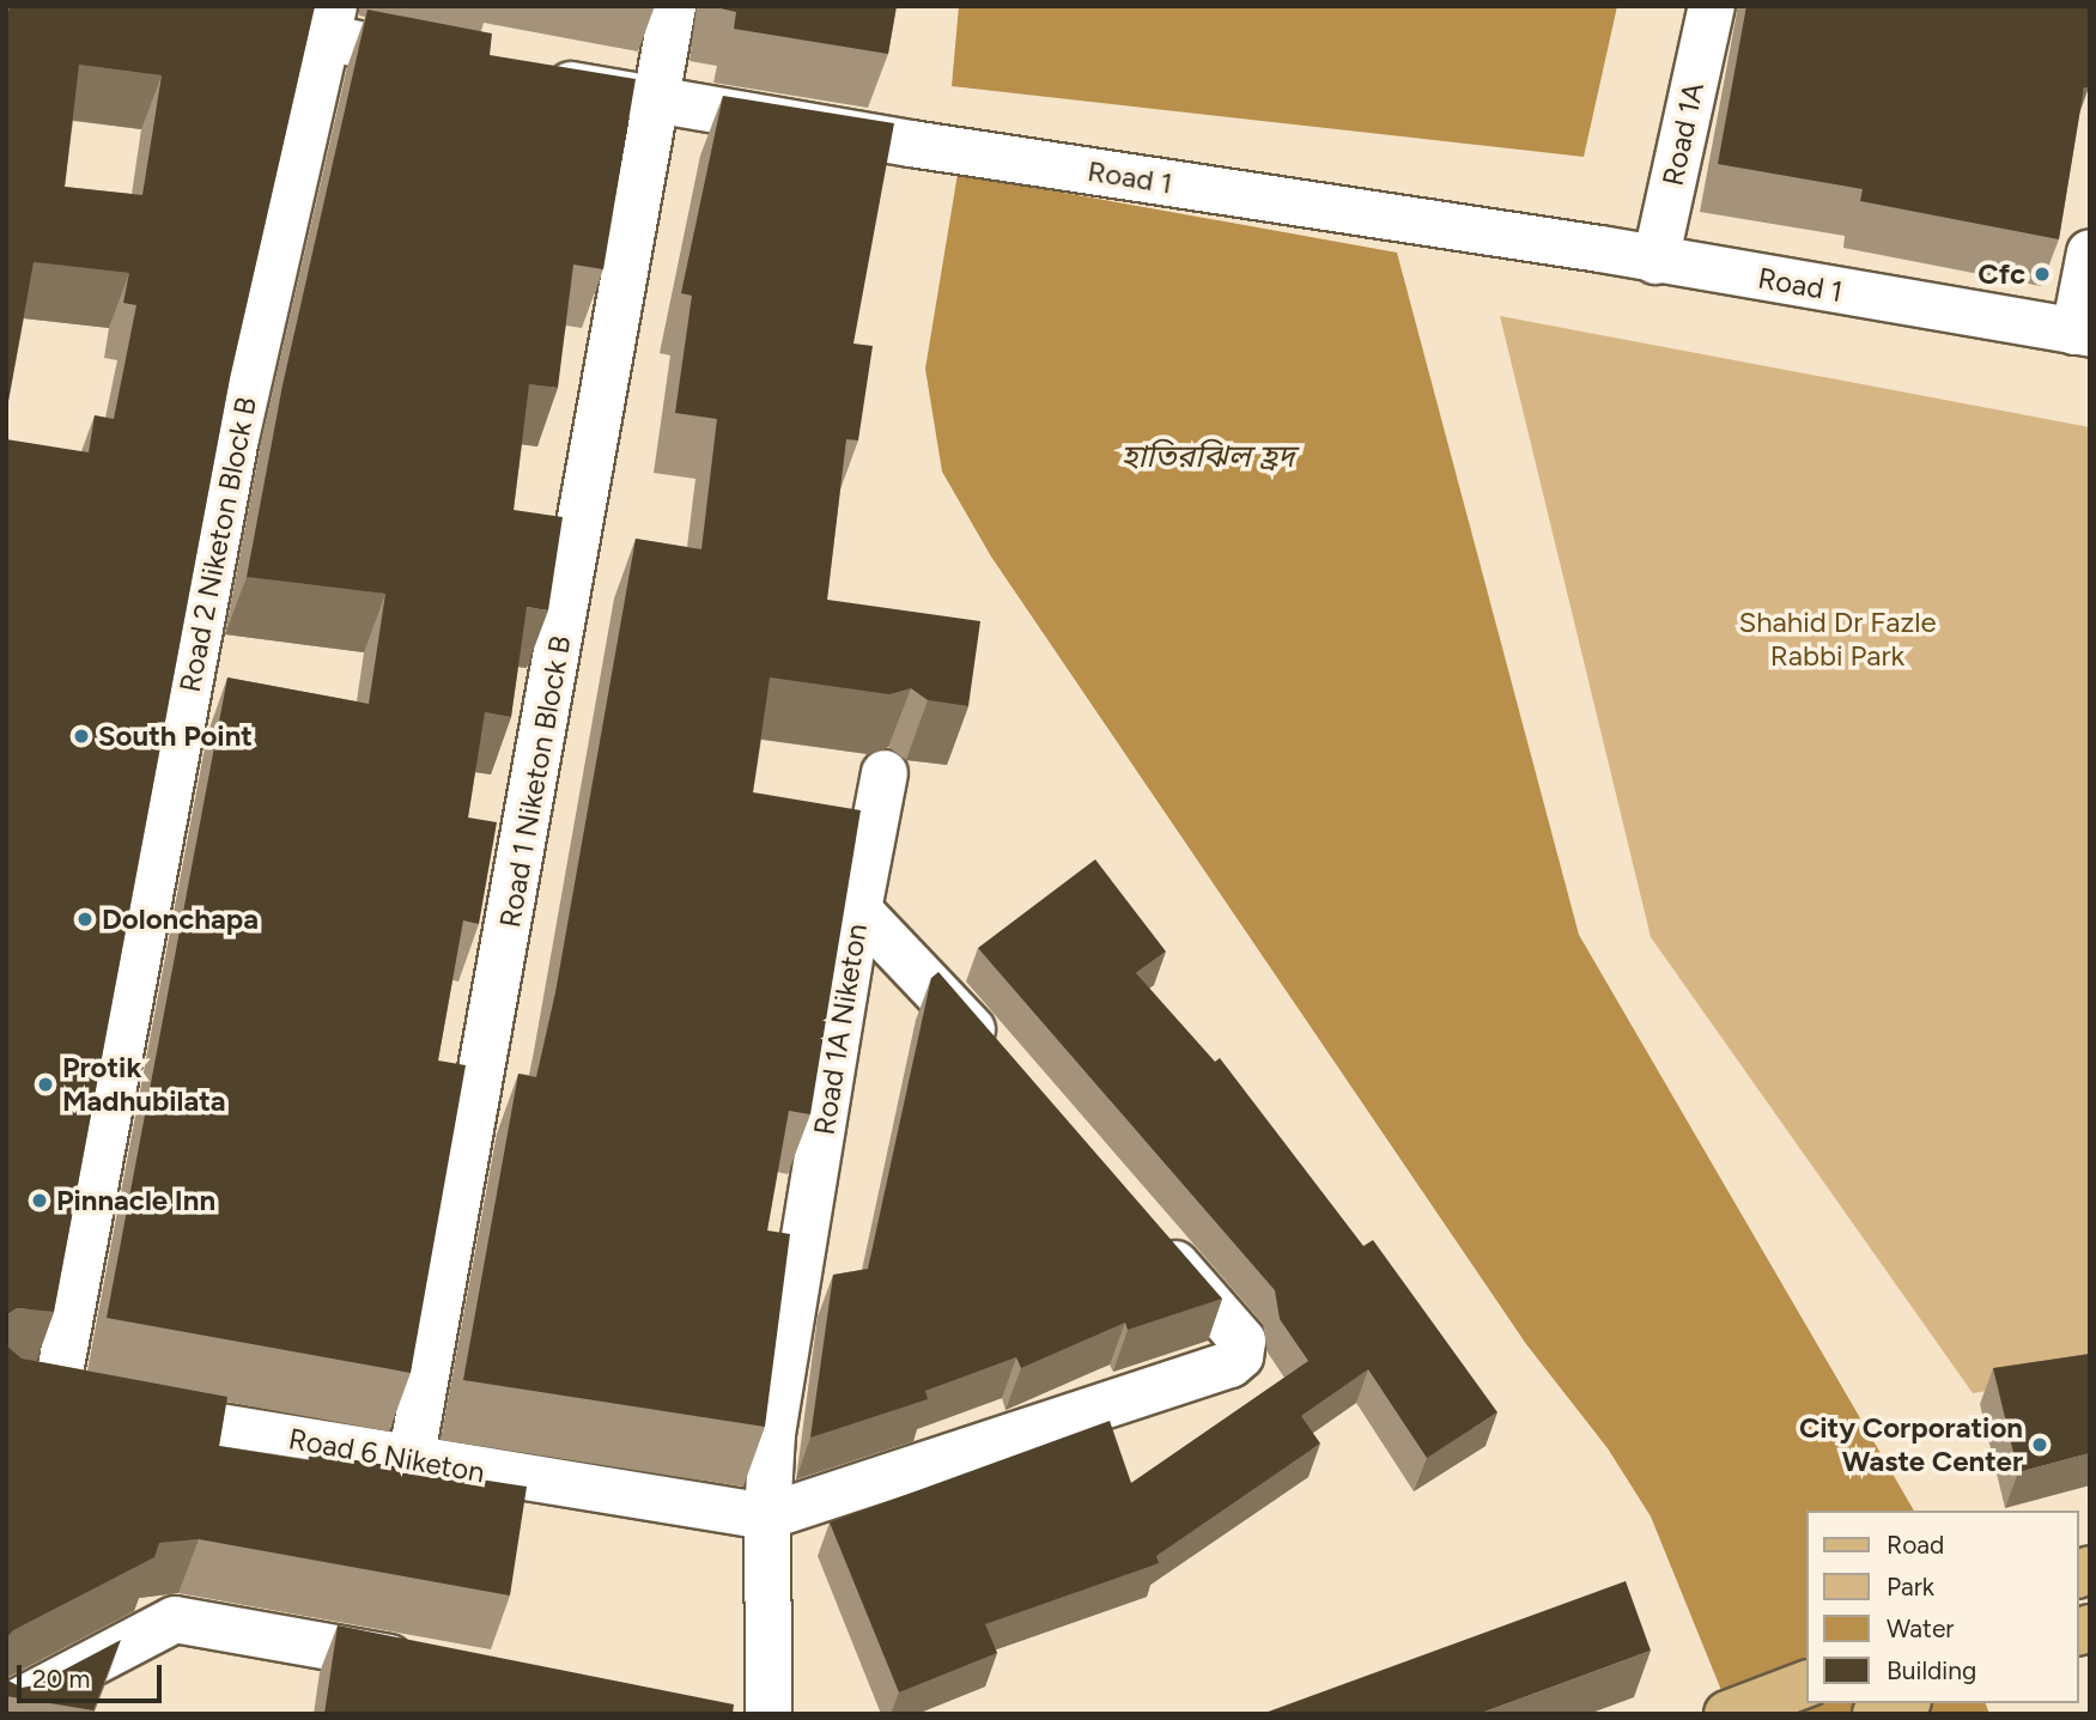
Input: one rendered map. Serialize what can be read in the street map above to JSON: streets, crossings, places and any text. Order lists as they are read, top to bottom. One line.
{"streets":{"street":["Road 1A","Road 1","Road 2 Niketon Block B","Road 1 Niketon Block B","Road 1A Niketon","Road 6 Niketon"]},"crossings":[["Road 1A","Road 1"],["Road 1","Road 1 Niketon Block B"],["Road 2 Niketon Block B","Road 6 Niketon"],["Road 1 Niketon Block B","Road 6 Niketon"],["Road 1A Niketon","Road 6 Niketon"]],"water":["হাতিরঝিল হ্রদ"],"parks":["Shahid Dr Fazle Rabbi Park"],"places":["Cfc","South Point","Dolonchapa","Protik Madhubilata","Pinnacle Inn","City Corporation Waste Center"],"legend":["Road","Park","Water","Building"],"scale_bar":"20 m"}
